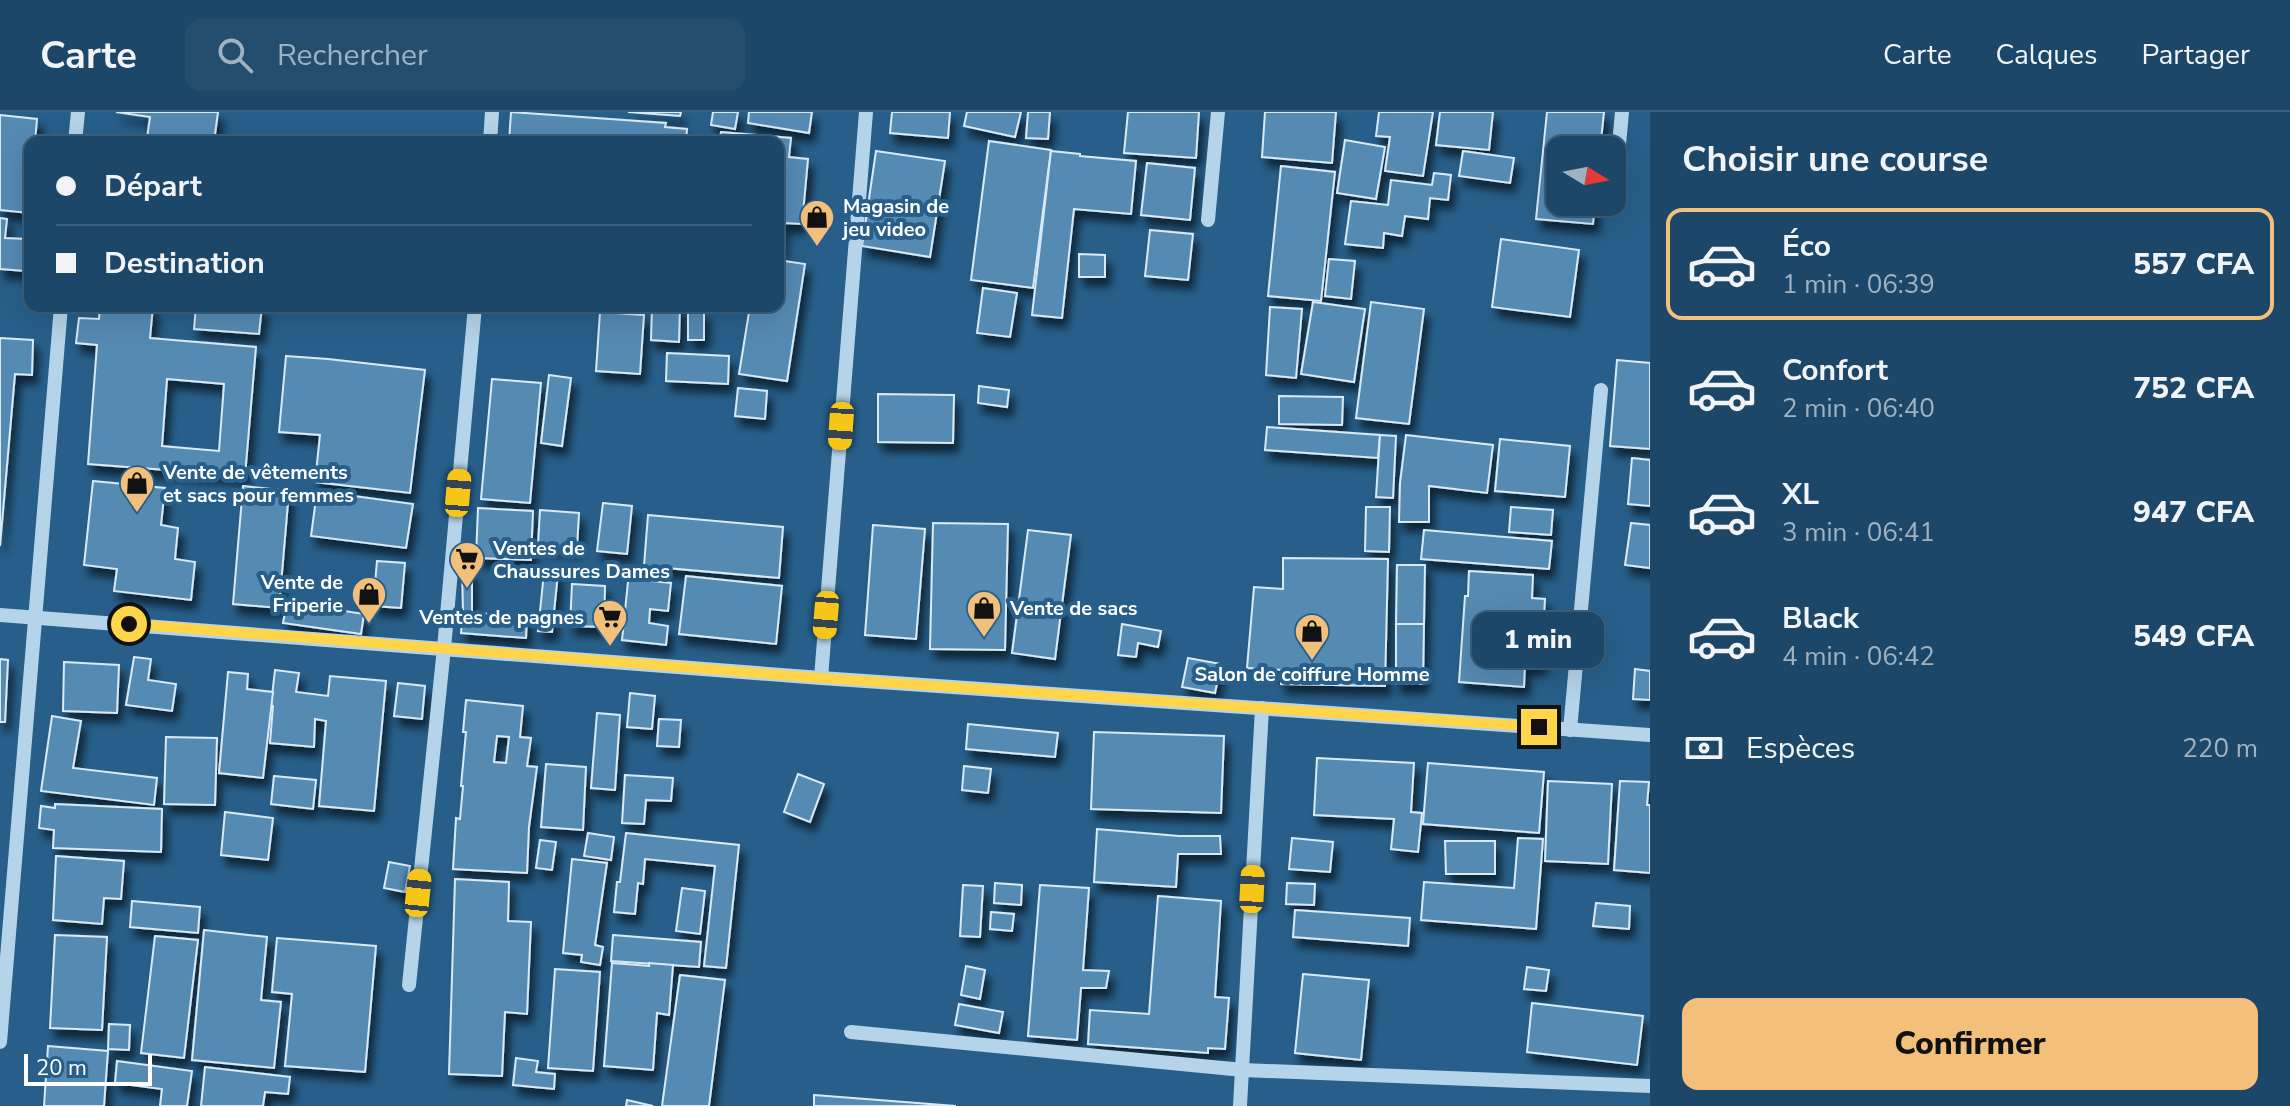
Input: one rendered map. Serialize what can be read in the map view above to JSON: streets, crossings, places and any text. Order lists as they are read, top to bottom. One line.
{"places":{"shop":["Magasin de jeu video","Vente de vêtements et sacs pour femmes","Vente de Friperie","Vente de sacs","Salon de coiffure Homme"],"supermarket":["Ventes de Chaussures Dames","Ventes de pagnes"]},"scale_bar":"20 m","north":"right","page":{"header":"Carte","search":"Rechercher","nav":["Carte","Calques","Partager"],"heading":"Choisir une course","banner":["Départ","Destination"],"list":[{"name":"Éco","note":"1 min · 06:39","value":"557 CFA"},{"name":"Confort","note":"2 min · 06:40","value":"752 CFA"},{"name":"XL","note":"3 min · 06:41","value":"947 CFA"},{"name":"Black","note":"4 min · 06:42","value":"549 CFA"}],"bubble":"1 min","pay":["Espèces","220 m"],"buttons":"Confirmer","scale":"20 m"}}
